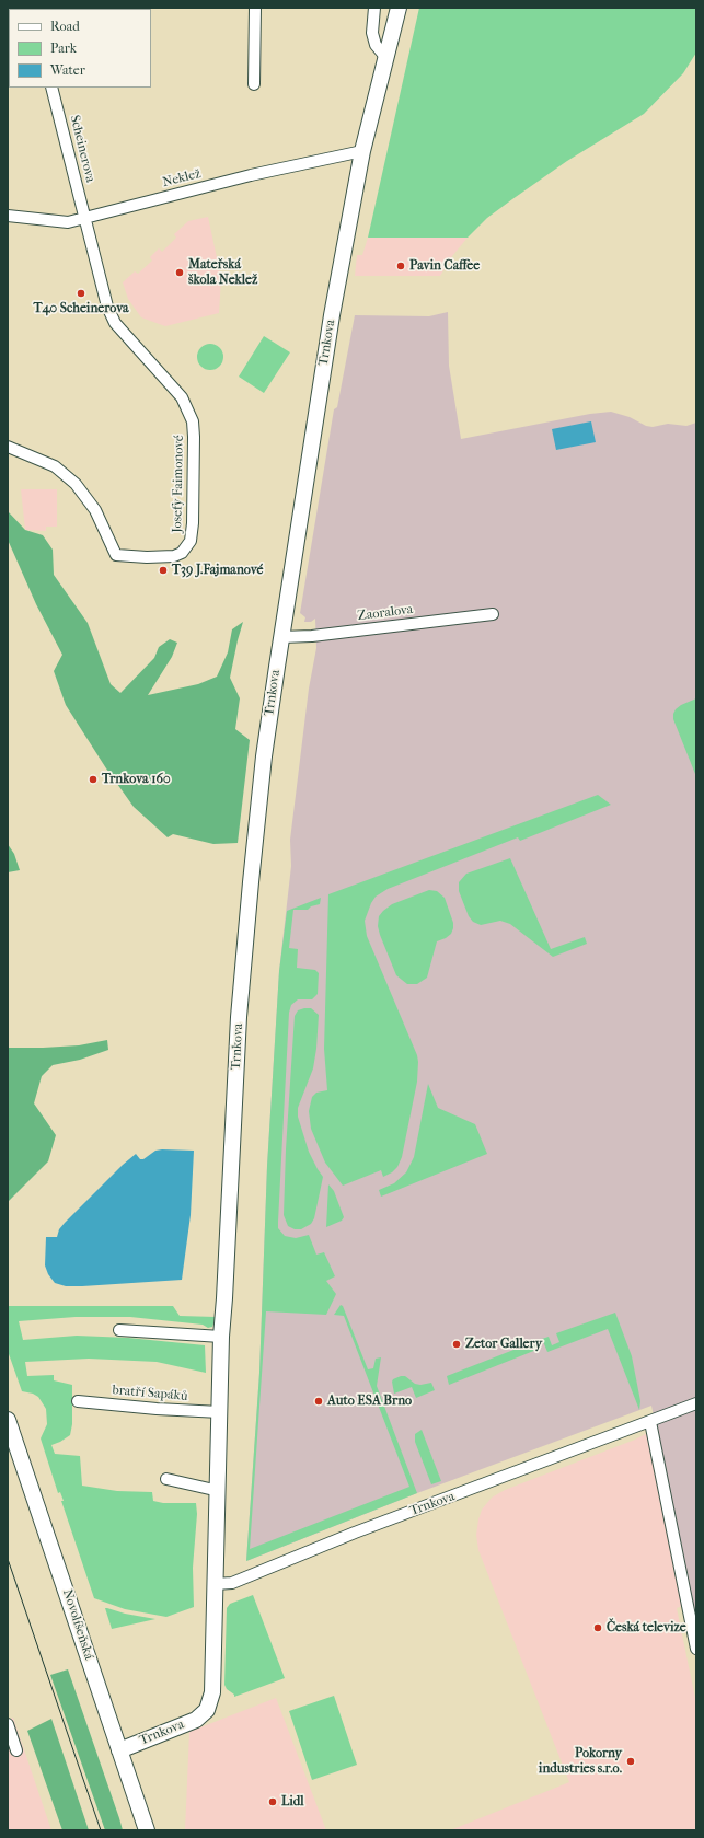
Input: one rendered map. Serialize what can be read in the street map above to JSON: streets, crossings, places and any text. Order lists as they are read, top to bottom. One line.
{"streets":{"street":["Scheinerova","Neklež","Trnkova","Josefy Faimonové","Zaoralova","bratří Sapáků","Novolíšeňská"]},"crossings":[["Scheinerova","Neklež"],["Scheinerova","Josefy Faimonové"],["Neklež","Trnkova"],["Neklež","Josefy Faimonové"],["Trnkova","Zaoralova"],["Trnkova","bratří Sapáků"],["Trnkova","Novolíšeňská"]],"places":["Pavin Caffee","Mateřská škola Neklež","T40 Scheinerova","T39 J.Fajmanové","Trnkova 160","Zetor Gallery","Auto ESA Brno","Česká televize","Pokorny industries s.r.o.","Lidl"],"legend":["Road","Park","Water"]}
